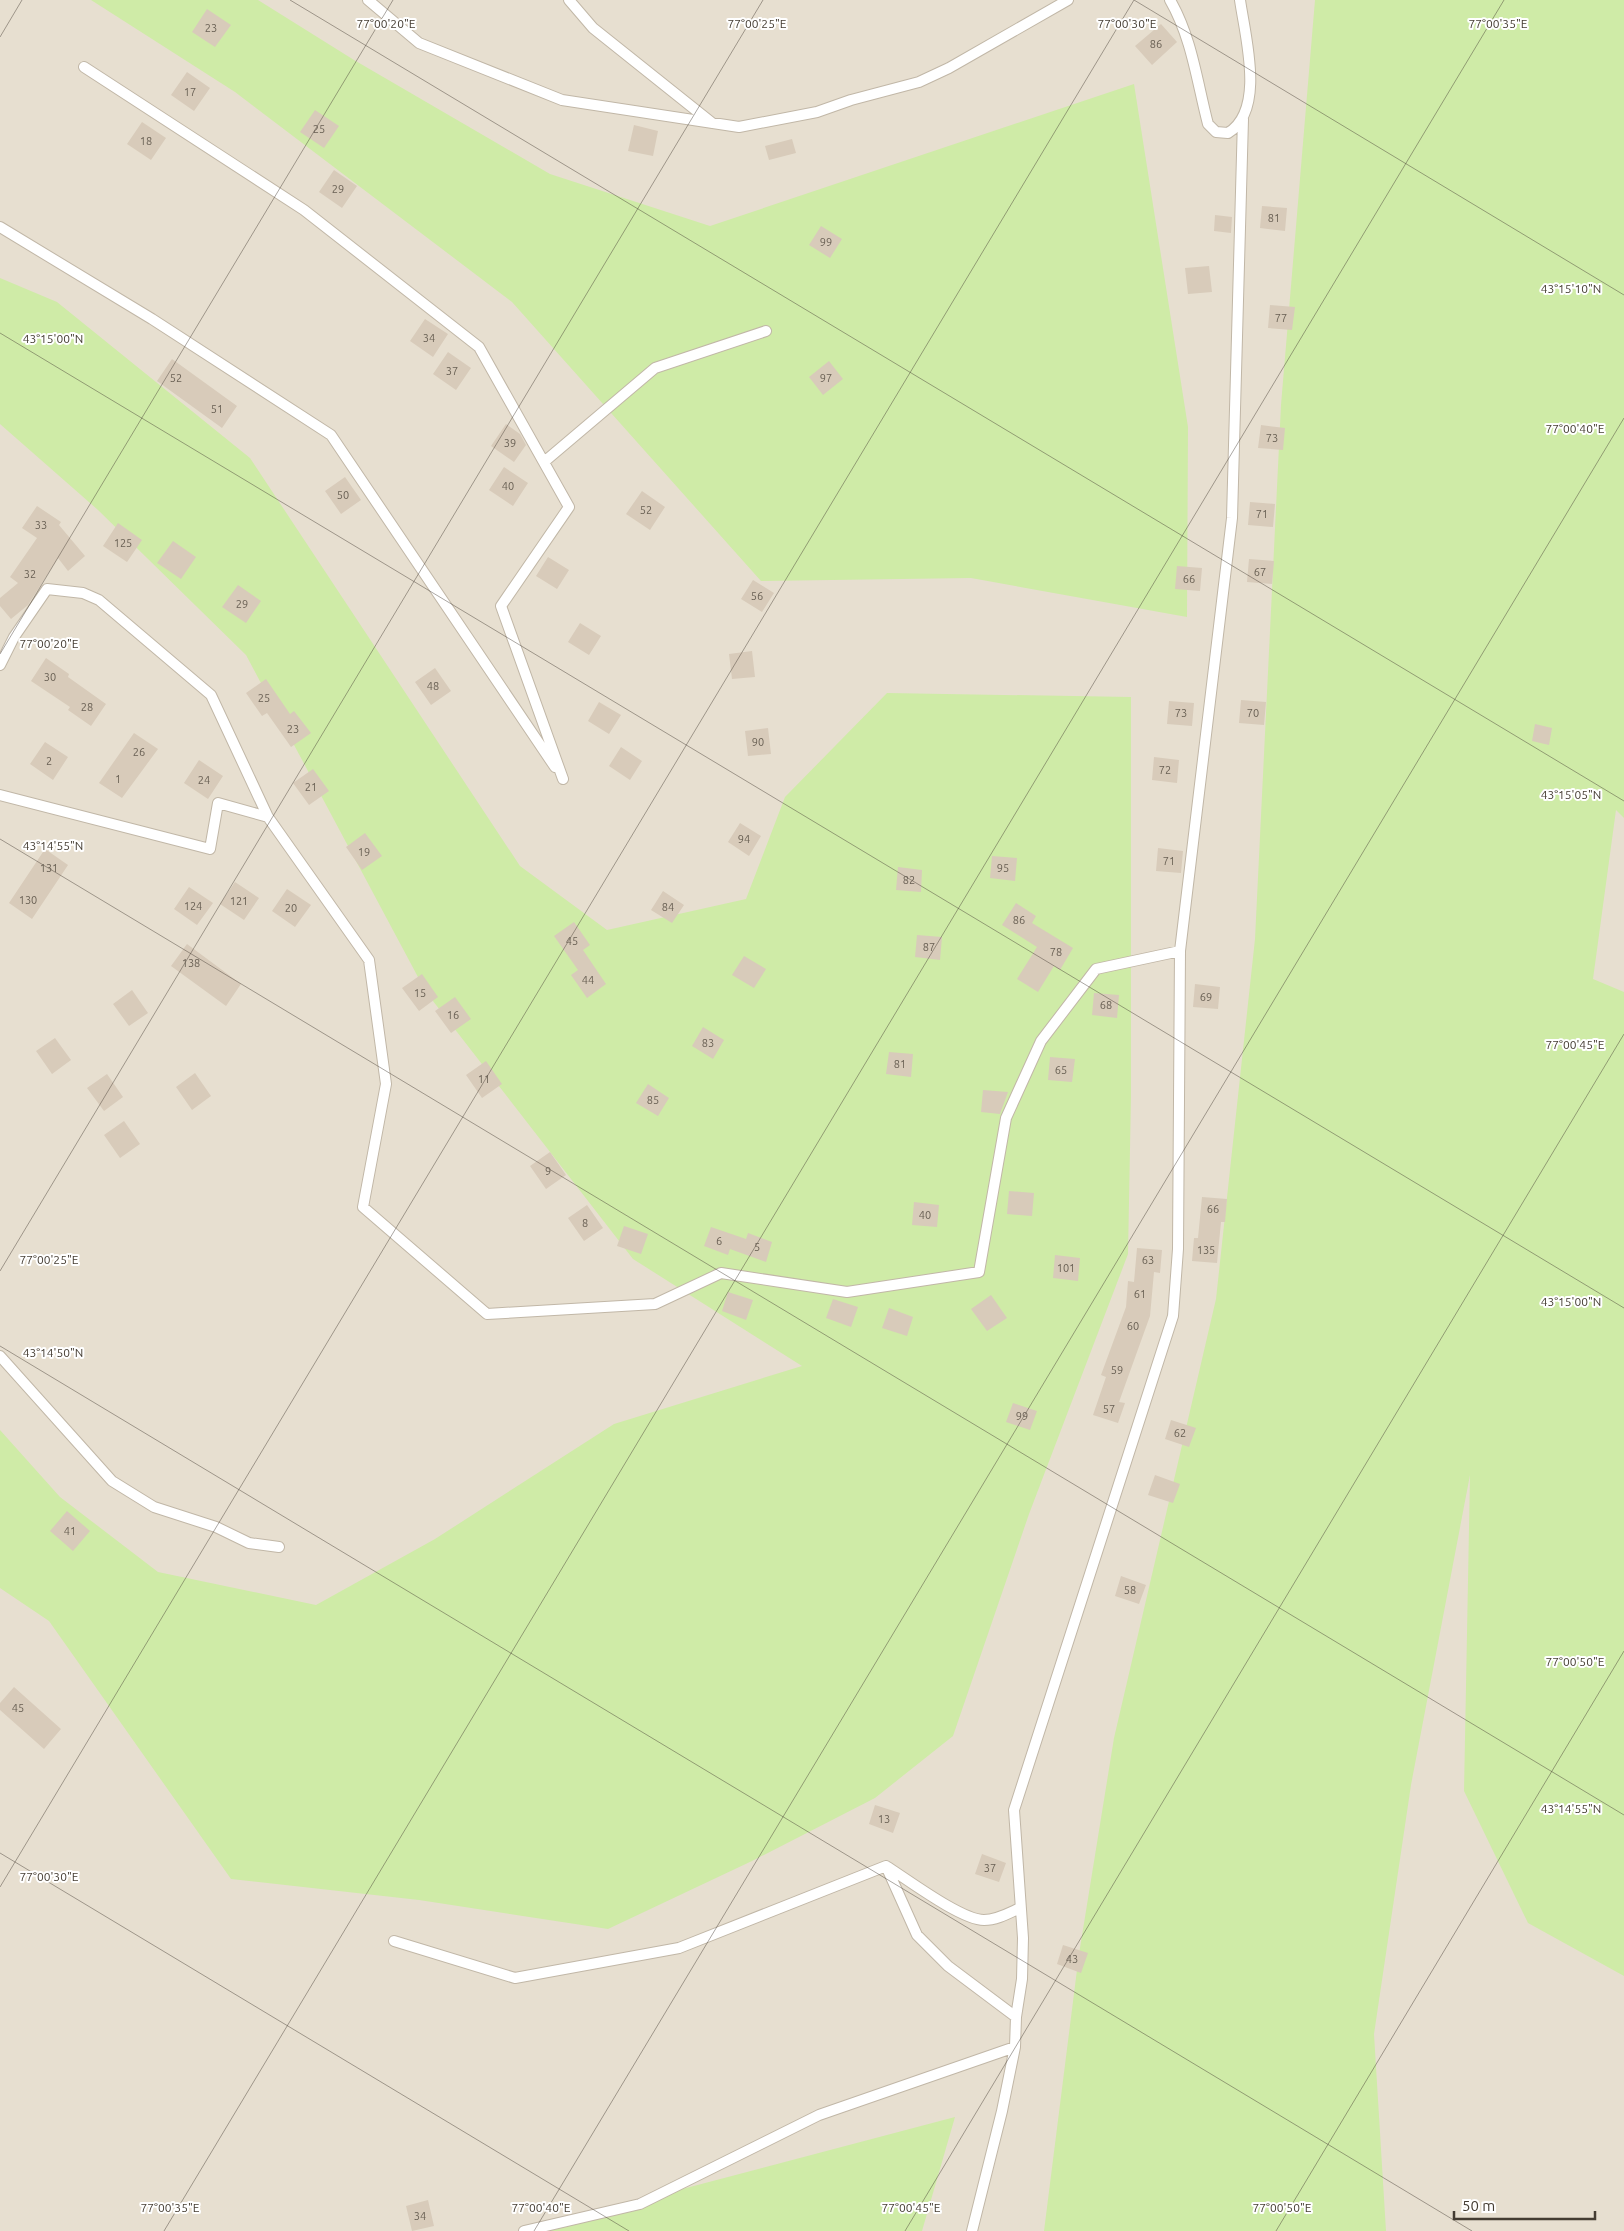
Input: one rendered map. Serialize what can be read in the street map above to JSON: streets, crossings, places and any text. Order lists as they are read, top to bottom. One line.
{"house_numbers":["23","86","17","25","18","29","81","99","77","34","37","52","97","51","73","39","40","50","52","71","33","125","67","32","66","56","29","30","48","25","28","73","70","23","90","26","2","72","1","24","21","94","19","71","131","95","82","130","121","124","84","20","86","45","87","78","138","44","15","69","68","16","83","81","65","11","85","9","66","40","8","6","5","135","63","101","61","60","59","57","99","62","41","58","45","13","37","43","34"],"scale_bar":"50 m","coordinates":["77°00'35\"E","77°00'20\"E","77°00'25\"E","77°00'30\"E","43°15'10\"N","43°15'00\"N","77°00'40\"E","43°15'05\"N","43°14'55\"N","77°00'45\"E","43°14'50\"N","77°00'50\"E"]}
